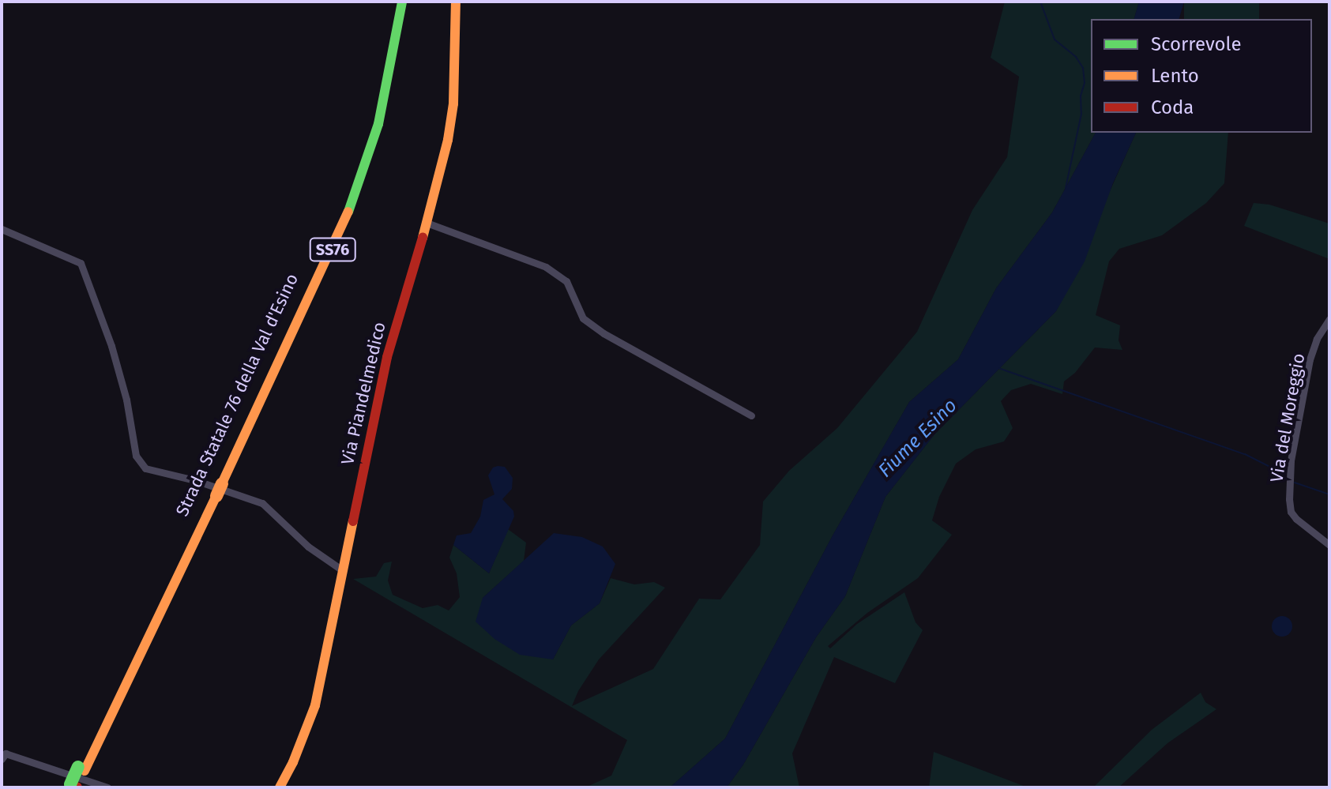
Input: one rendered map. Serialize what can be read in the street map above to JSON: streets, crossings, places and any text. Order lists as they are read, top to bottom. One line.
{"streets":{"main road":["SS76","Via Piandelmedico","Strada Statale 76 della Val d'Esino"],"street":["Via del Moreggio"]},"water":["Fiume Esino"],"legend":["Scorrevole","Lento","Coda"]}
